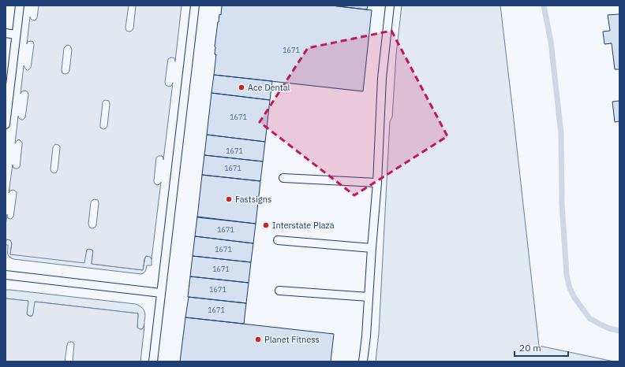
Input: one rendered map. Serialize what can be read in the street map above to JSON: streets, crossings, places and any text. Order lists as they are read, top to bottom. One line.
{"places":["Ace Dental","Fastsigns","Interstate Plaza","Planet Fitness"],"house_numbers":["1671","1671","1671","1671","1671","1671","1671","1671","1671"],"scale_bar":"20 m"}
